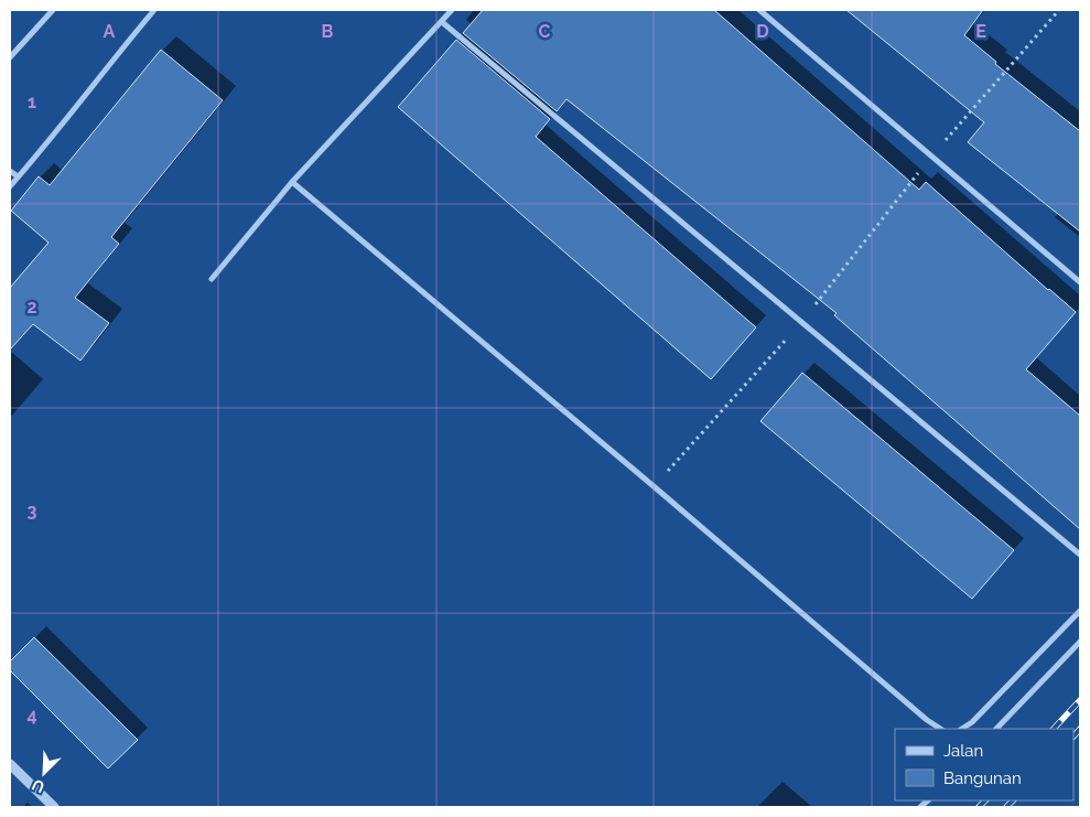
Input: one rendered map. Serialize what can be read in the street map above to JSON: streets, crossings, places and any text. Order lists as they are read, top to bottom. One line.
{"legend":["Jalan","Bangunan"],"north":"bottom left","grid":{"columns":["A","B","C","D","E"],"rows":["1","2","3","4"]}}
